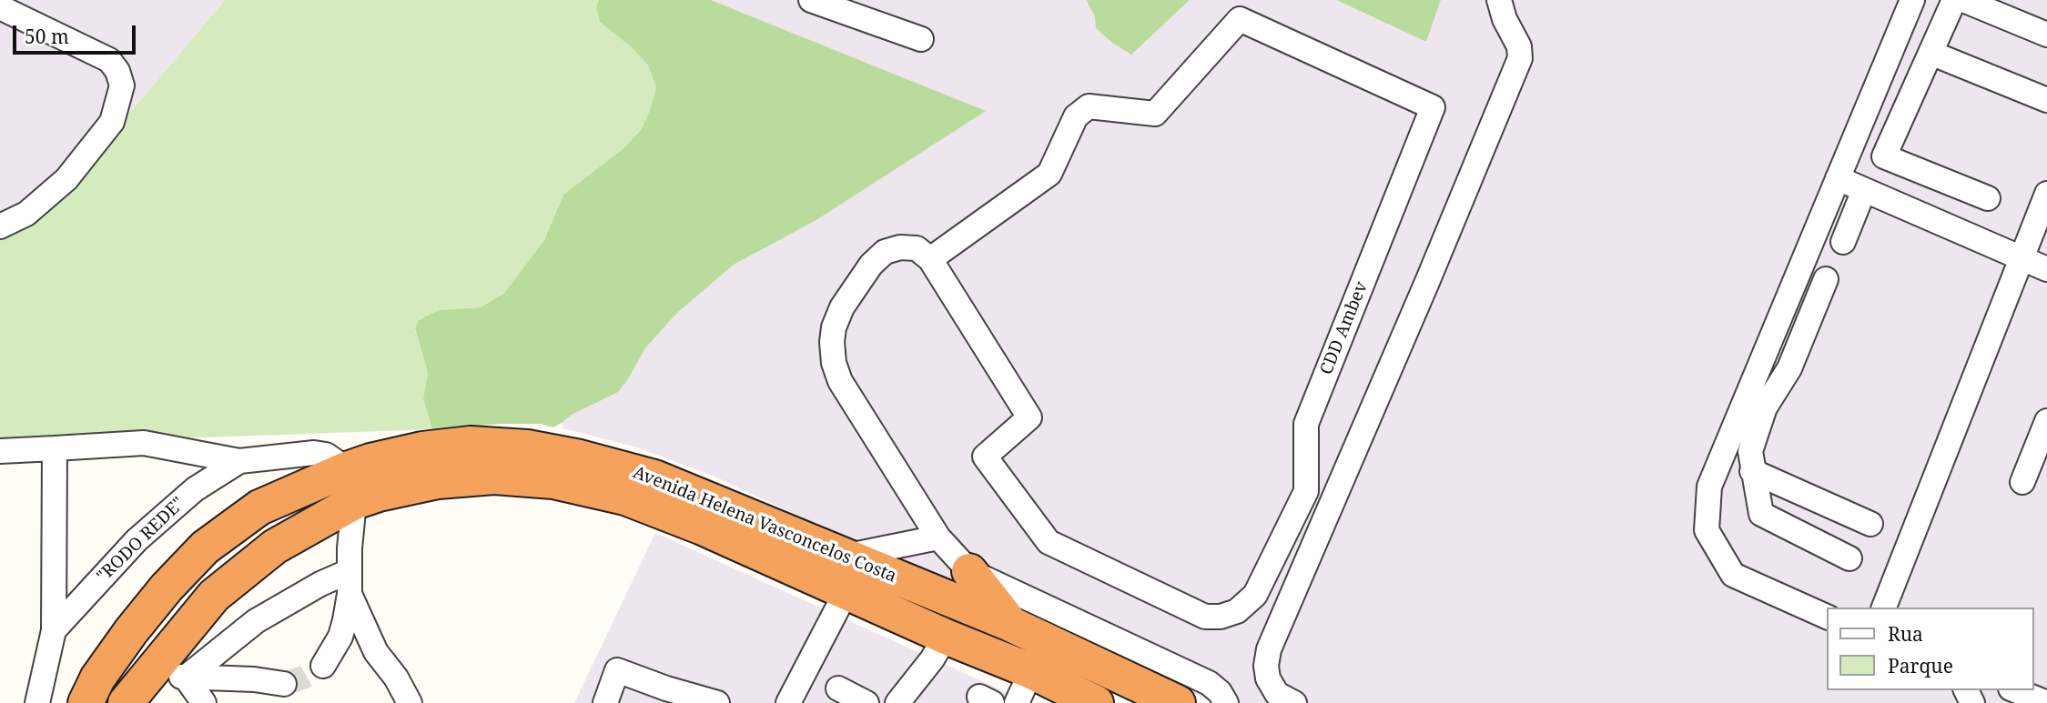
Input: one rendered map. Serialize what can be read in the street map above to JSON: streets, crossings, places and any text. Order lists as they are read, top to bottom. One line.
{"streets":{"highway":["Avenida Helena Vasconcelos Costa"],"lane":["CDD Ambev","\"RODO REDE\""]},"crossings":[["Avenida Helena Vasconcelos Costa","\"RODO REDE\""]],"legend":["Rua","Parque"],"scale_bar":"50 m"}
